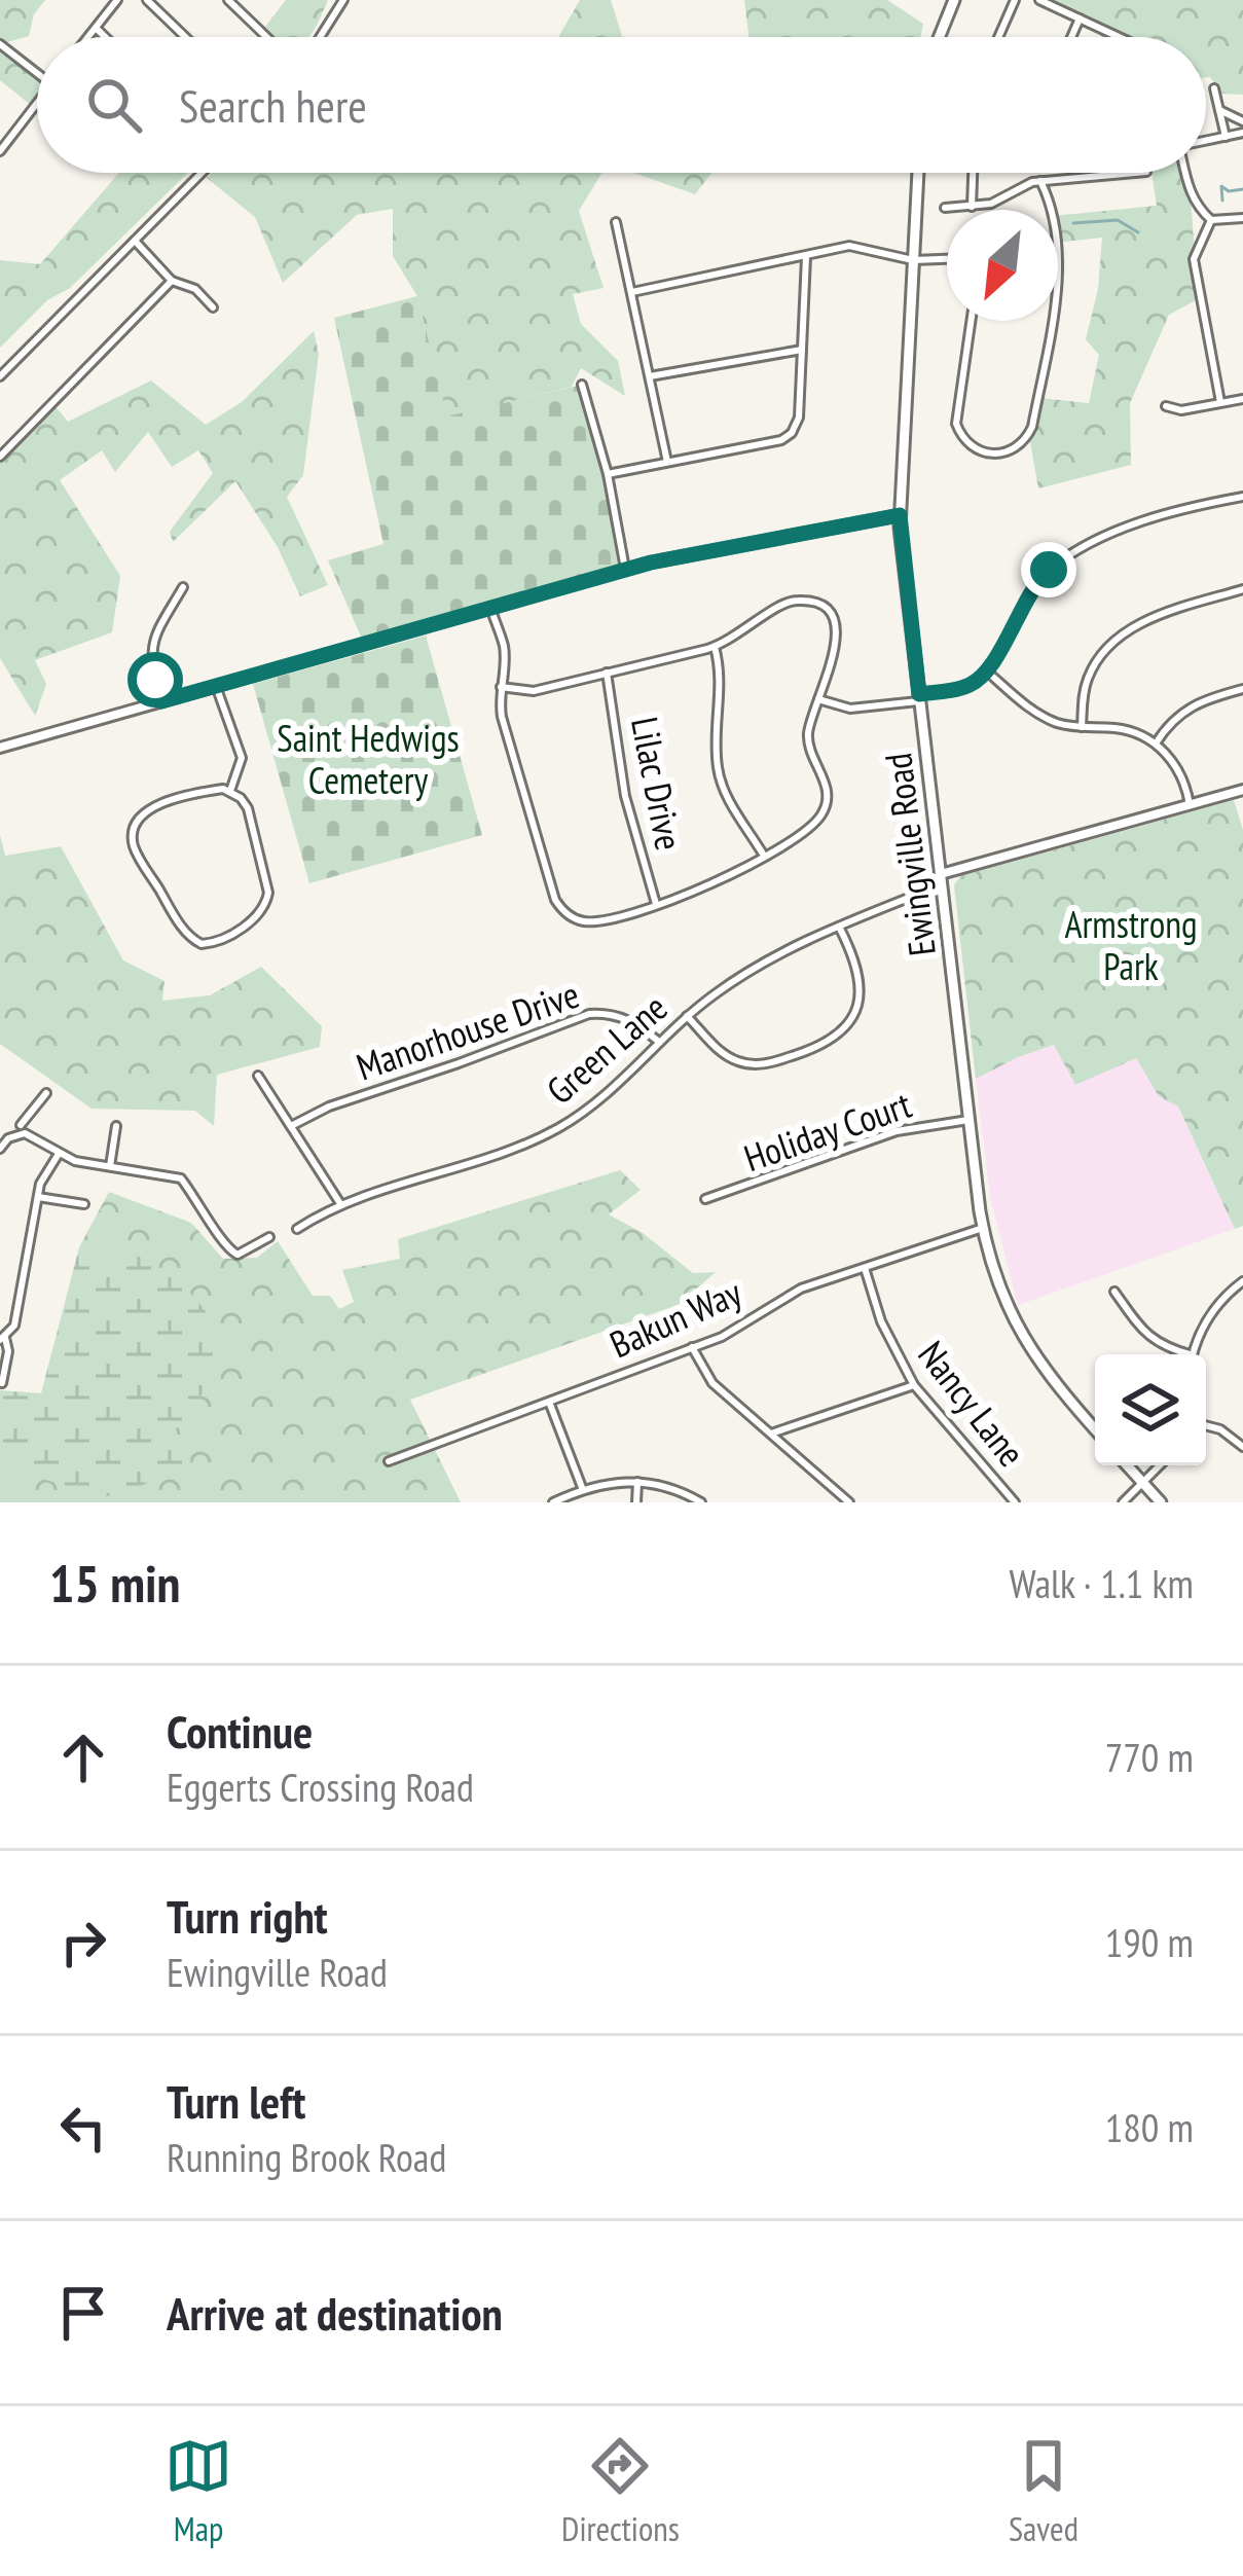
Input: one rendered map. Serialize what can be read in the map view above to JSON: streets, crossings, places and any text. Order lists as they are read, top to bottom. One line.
{"streets":{"main road":["Ewingville Road"],"street":["Lilac Drive","Manorhouse Drive","Green Lane","Holiday Court","Bakun Way","Nancy Lane"]},"crossings":[["Ewingville Road","Green Lane"],["Ewingville Road","Holiday Court"],["Ewingville Road","Bakun Way"],["Manorhouse Drive","Green Lane"],["Bakun Way","Nancy Lane"]],"parks":["Saint Hedwigs Cemetery","Armstrong Park"],"north":"bottom left","page":{"search":"Search here","heading":["15 min","Walk · 1.1 km"],"list":[["Continue","Eggerts Crossing Road","770 m"],["Turn right","Ewingville Road","190 m"],["Turn left","Running Brook Road","180 m"],"Arrive at destination"],"nav":["Map","Directions","Saved"]}}
